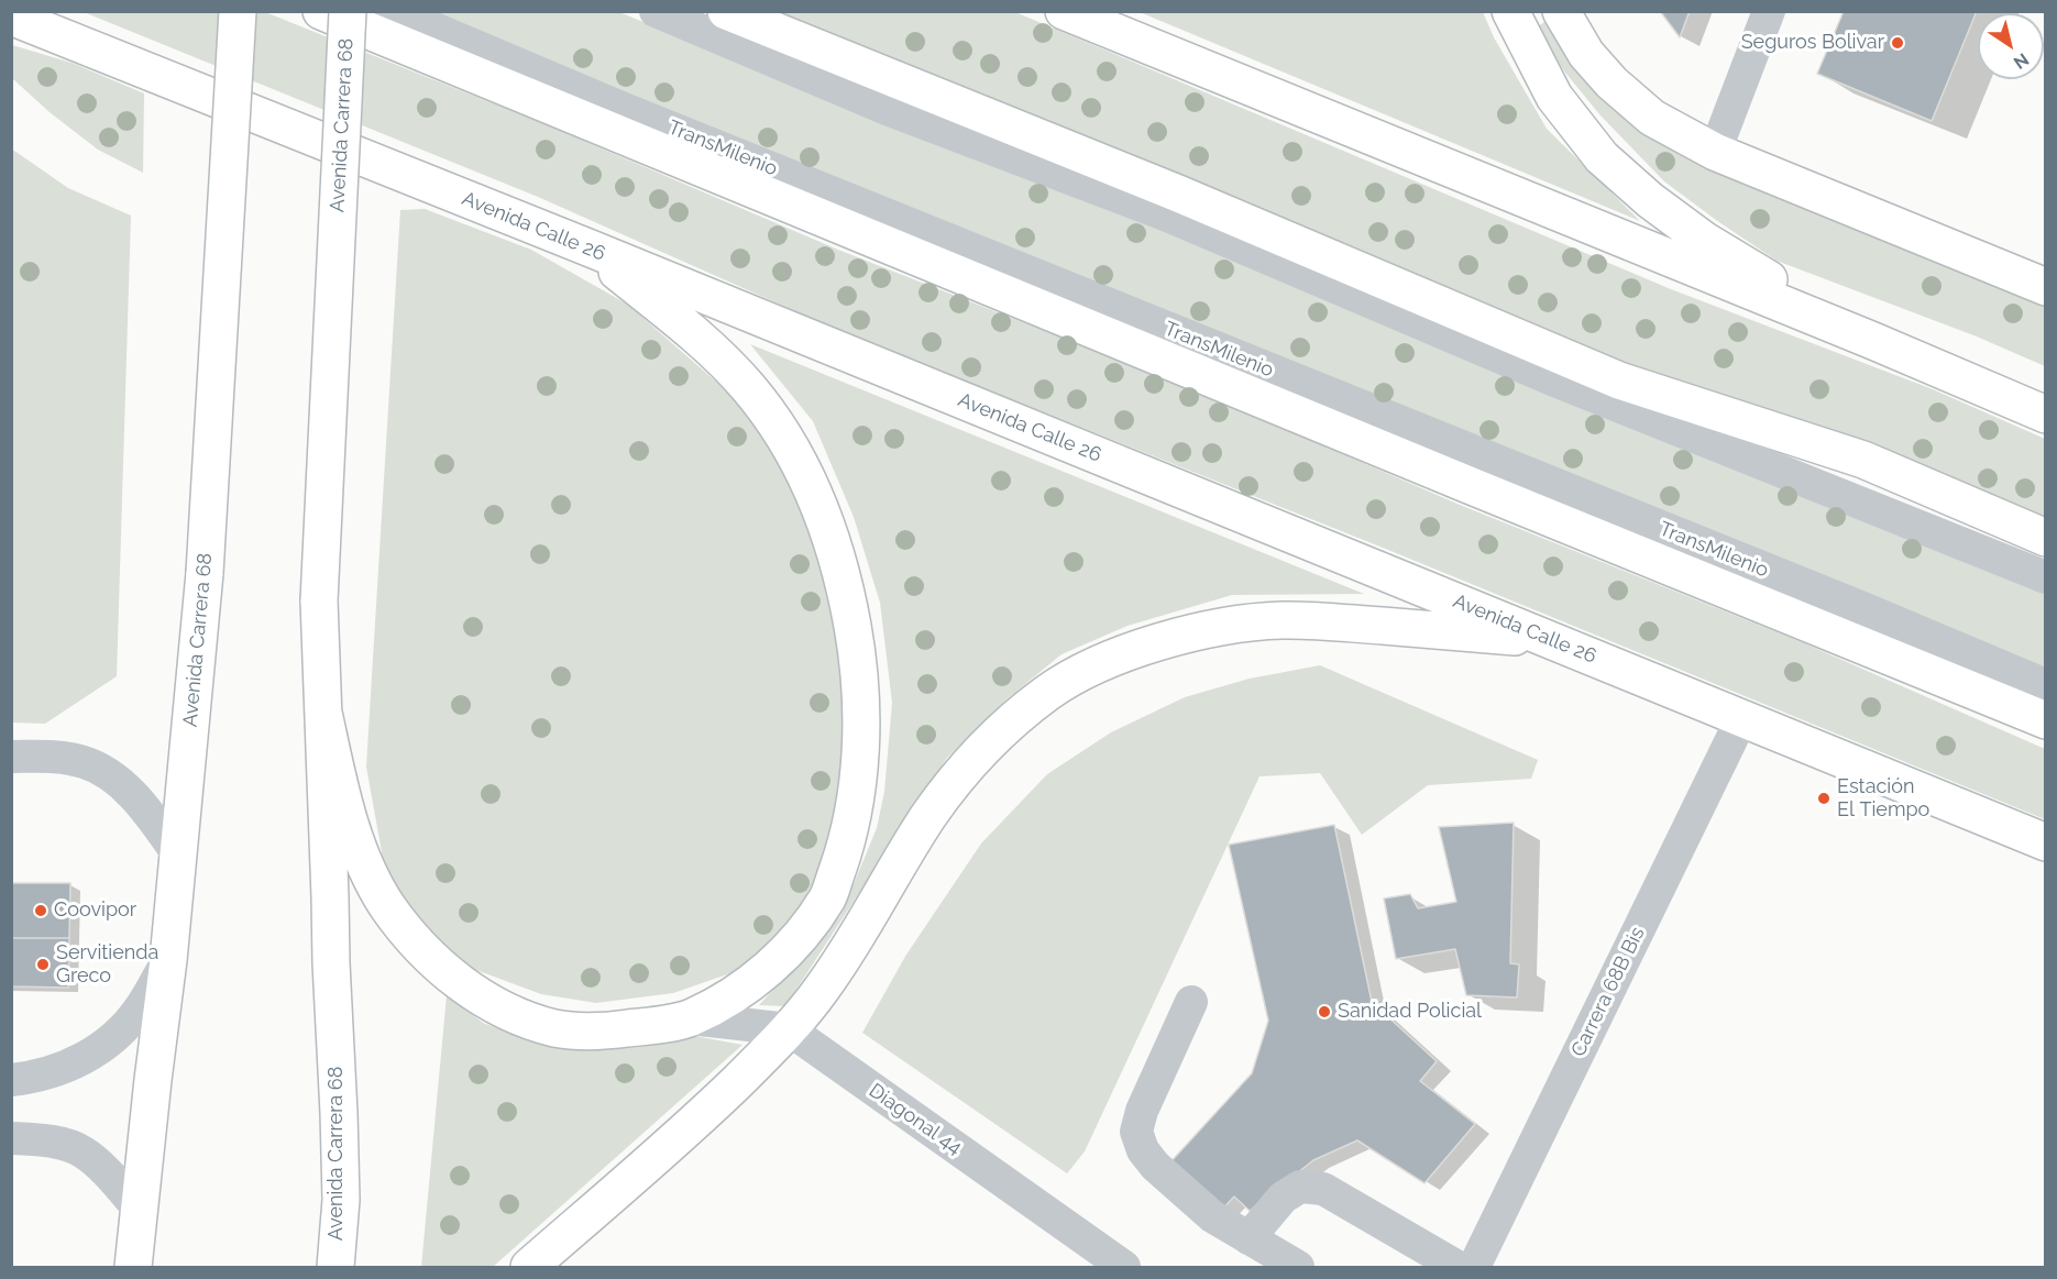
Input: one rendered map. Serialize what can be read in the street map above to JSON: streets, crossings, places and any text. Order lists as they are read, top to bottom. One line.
{"streets":{"main road":["Avenida Carrera 68","Avenida Calle 26"],"street":["TransMilenio","Carrera 68B Bis","Diagonal 44"]},"crossings":[["Avenida Calle 26","Carrera 68B Bis"]],"places":["Seguros Bolivar","Estación El Tiempo","Coovipor","Servitienda Greco","Sanidad Policial"],"north":"bottom right"}
